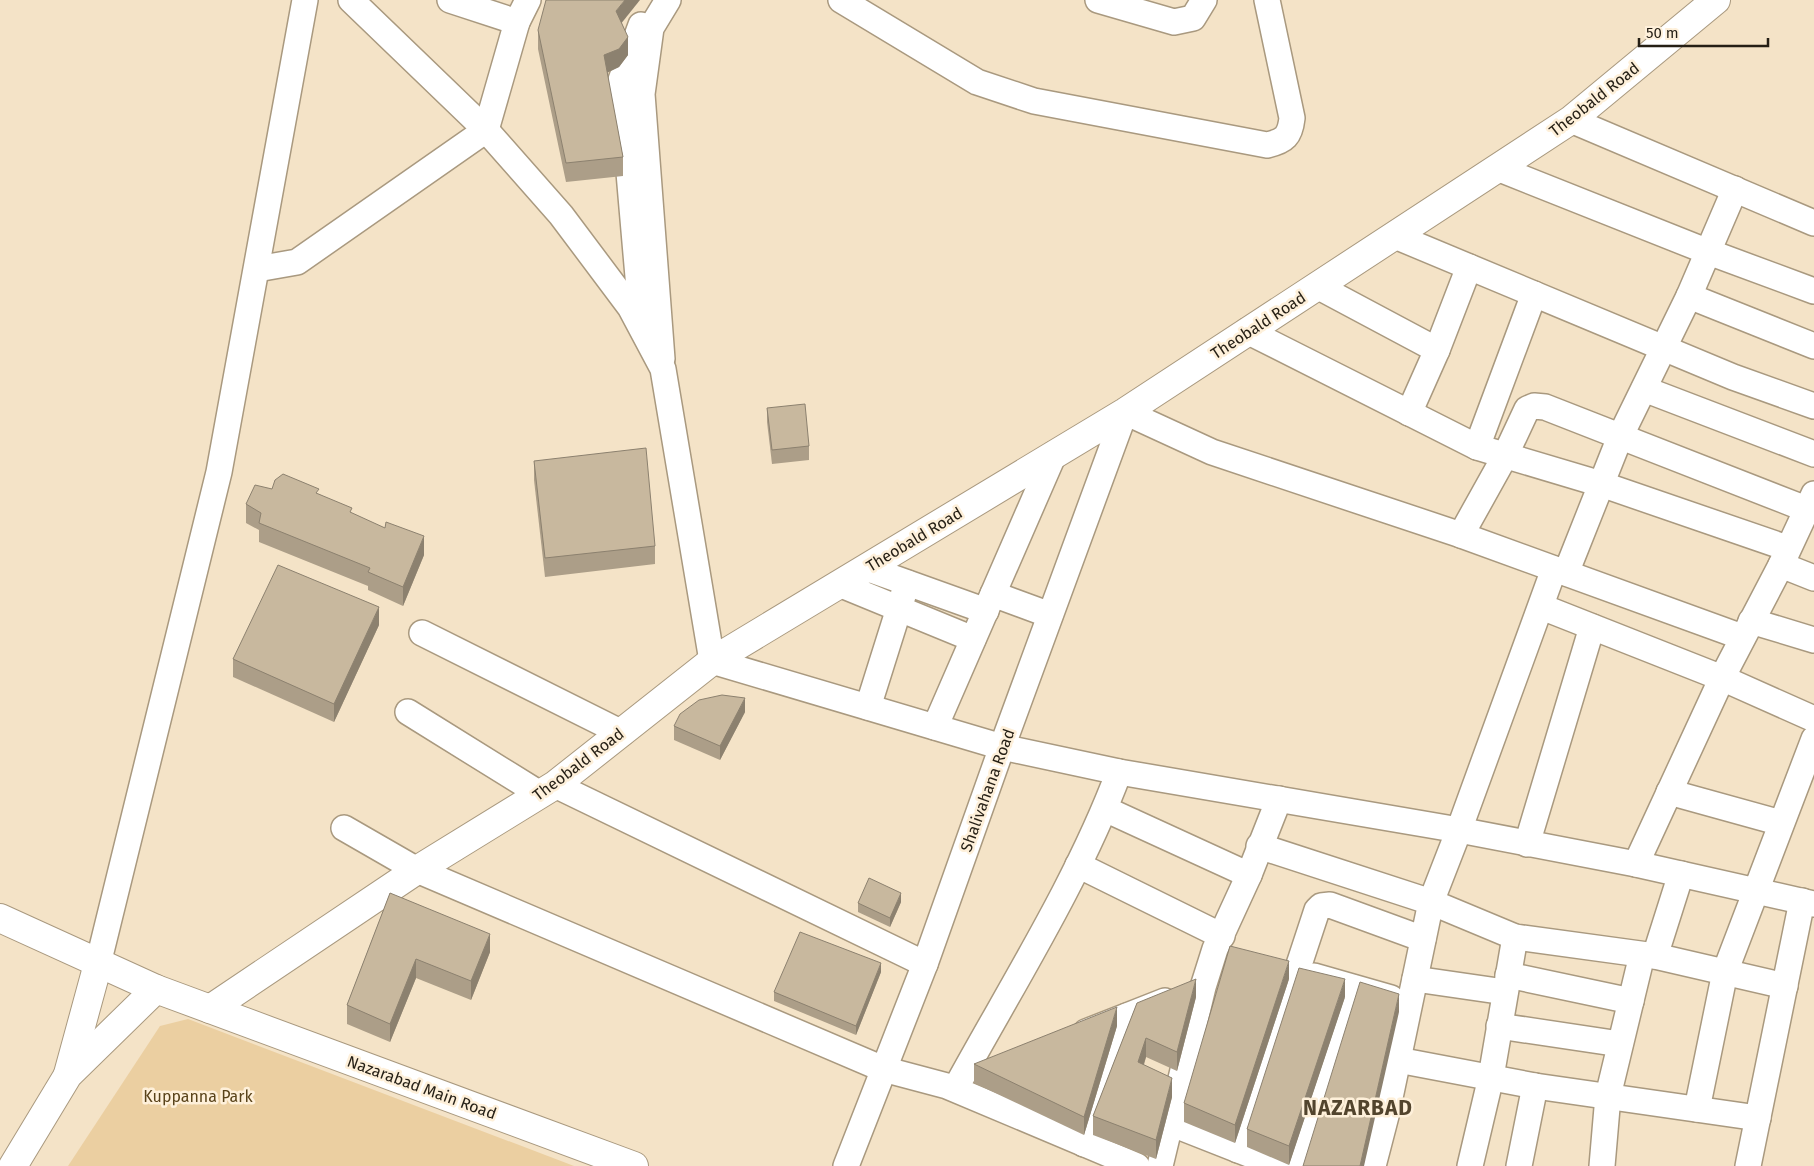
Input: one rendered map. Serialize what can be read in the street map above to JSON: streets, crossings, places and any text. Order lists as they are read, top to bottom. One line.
{"streets":{"main road":["Theobald Road","Nazarabad Main Road"],"street":["Shalivahana Road"]},"crossings":[["Theobald Road","Shalivahana Road"],["Theobald Road","Nazarabad Main Road"]],"districts":["NAZARBAD"],"parks":["Kuppanna Park"],"scale_bar":"50 m"}
